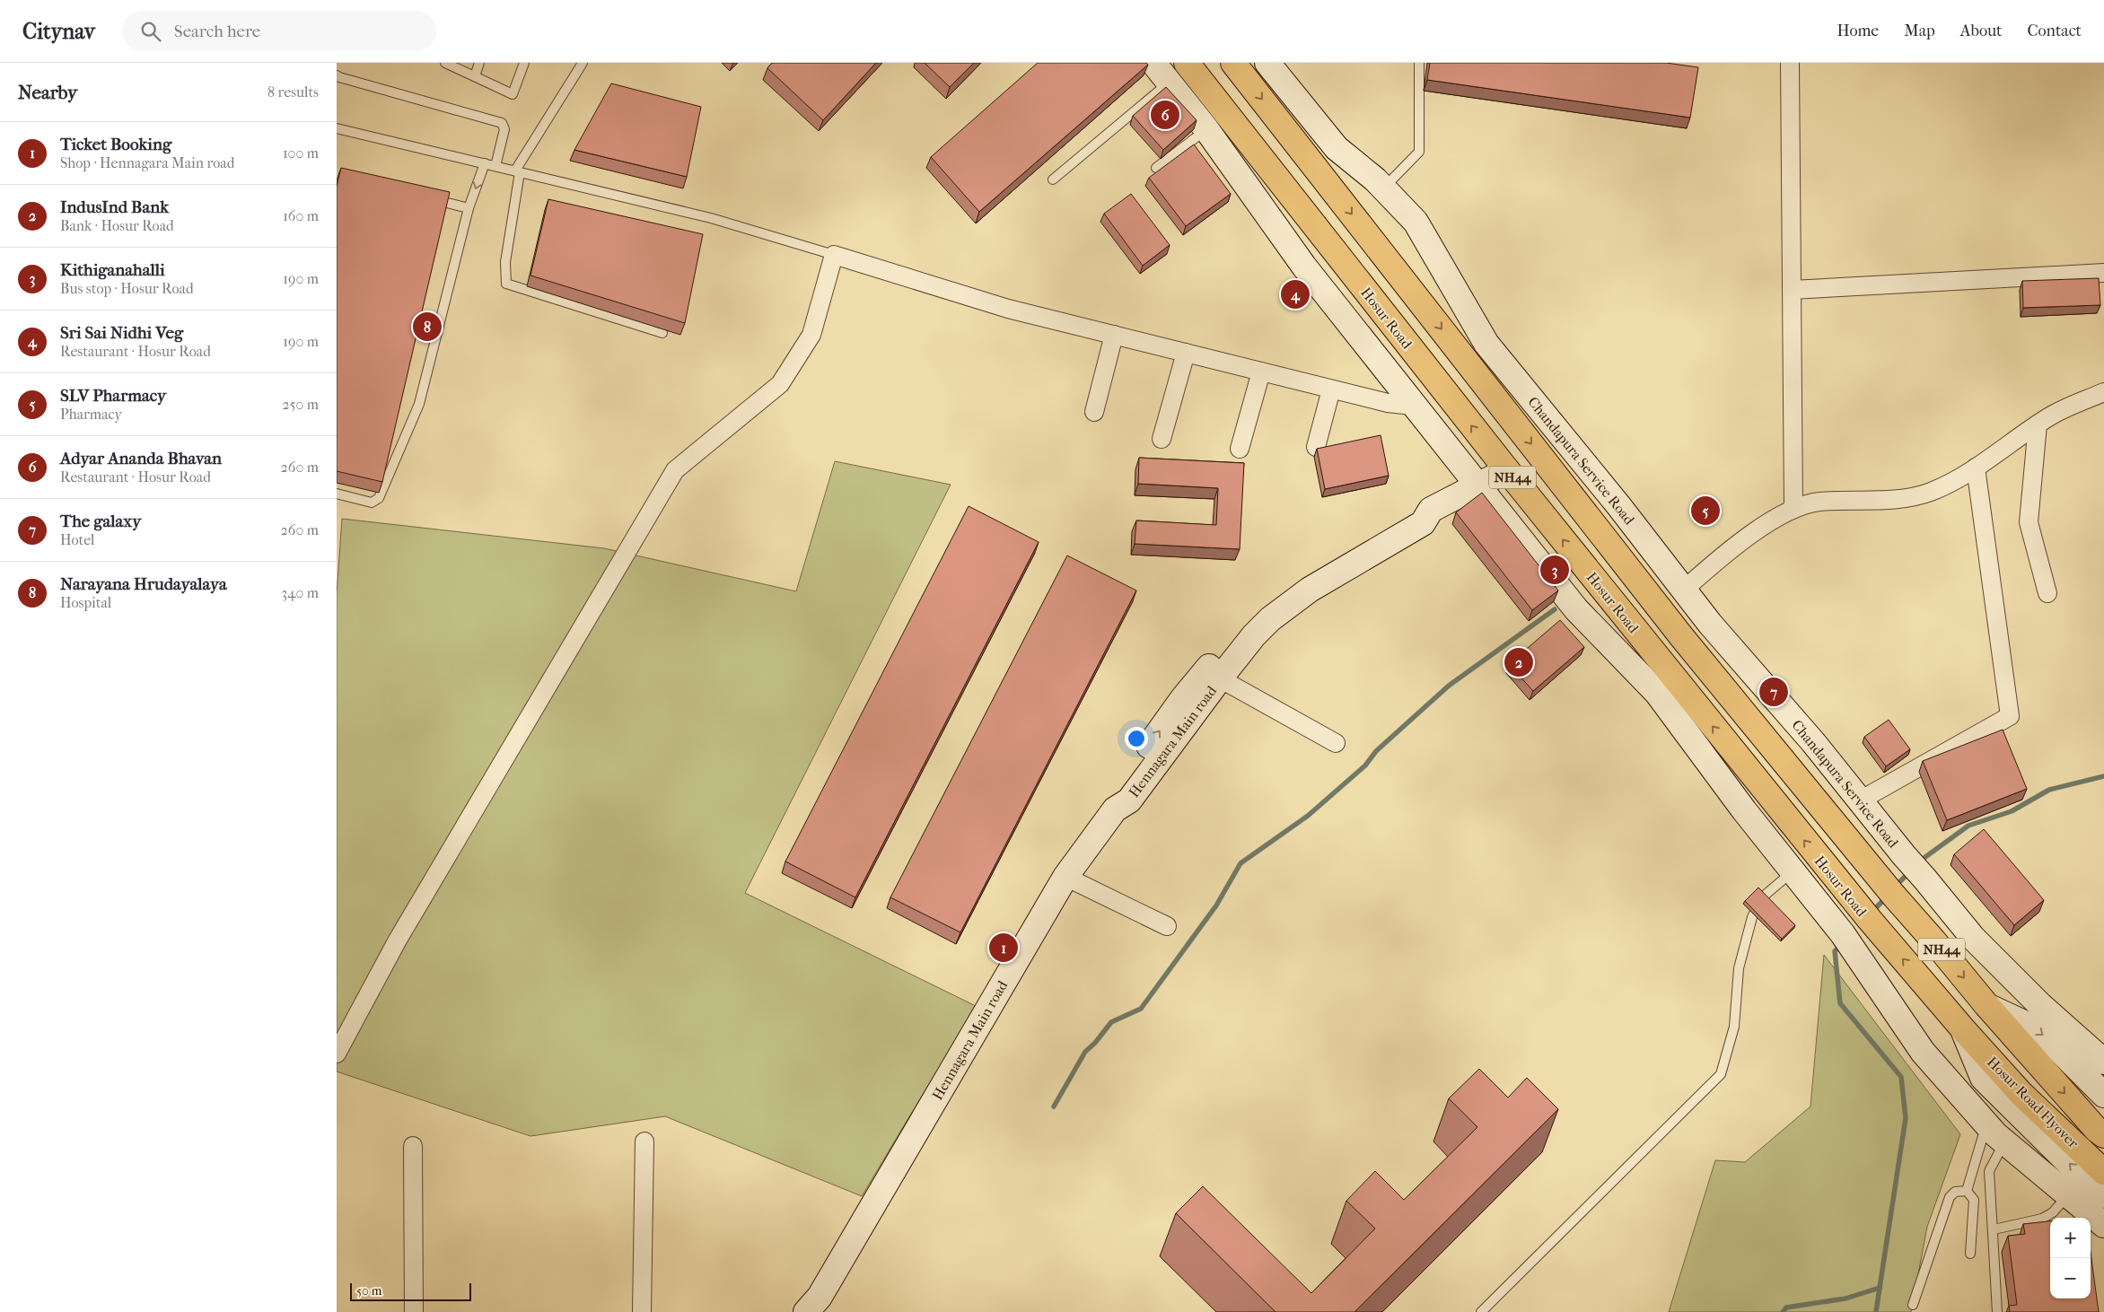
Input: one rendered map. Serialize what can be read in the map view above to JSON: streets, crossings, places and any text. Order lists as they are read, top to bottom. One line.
{"streets":{"highway":["Hosur Road","NH44","Hosur Road Flyover"],"street":["Chandapura Service Road","Hennagara Main road"]},"crossings":[["Hosur Road","Hennagara Main road"],["Hosur Road","Hosur Road Flyover"],["NH44","Hosur Road Flyover"]],"scale_bar":"50 m","page":{"header":"Citynav","search":"Search here","nav":["Home","Map","About","Contact"],"heading":["Nearby","8 results"],"pins":["6","4","8","5","3","2","7","1"],"list":[{"mark":"1","name":"Ticket Booking","note":"Shop · Hennagara Main road","value":"100 m"},{"mark":"2","name":"IndusInd Bank","note":"Bank · Hosur Road","value":"160 m"},{"mark":"3","name":"Kithiganahalli","note":"Bus stop · Hosur Road","value":"190 m"},{"mark":"4","name":"Sri Sai Nidhi Veg","note":"Restaurant · Hosur Road","value":"190 m"},{"mark":"5","name":"SLV Pharmacy","note":"Pharmacy","value":"250 m"},{"mark":"6","name":"Adyar Ananda Bhavan","note":"Restaurant · Hosur Road","value":"260 m"},{"mark":"7","name":"The galaxy","note":"Hotel","value":"260 m"},{"mark":"8","name":"Narayana Hrudayalaya","note":"Hospital","value":"340 m"}],"map_buttons":["+","−"],"scale":"50 m"}}
